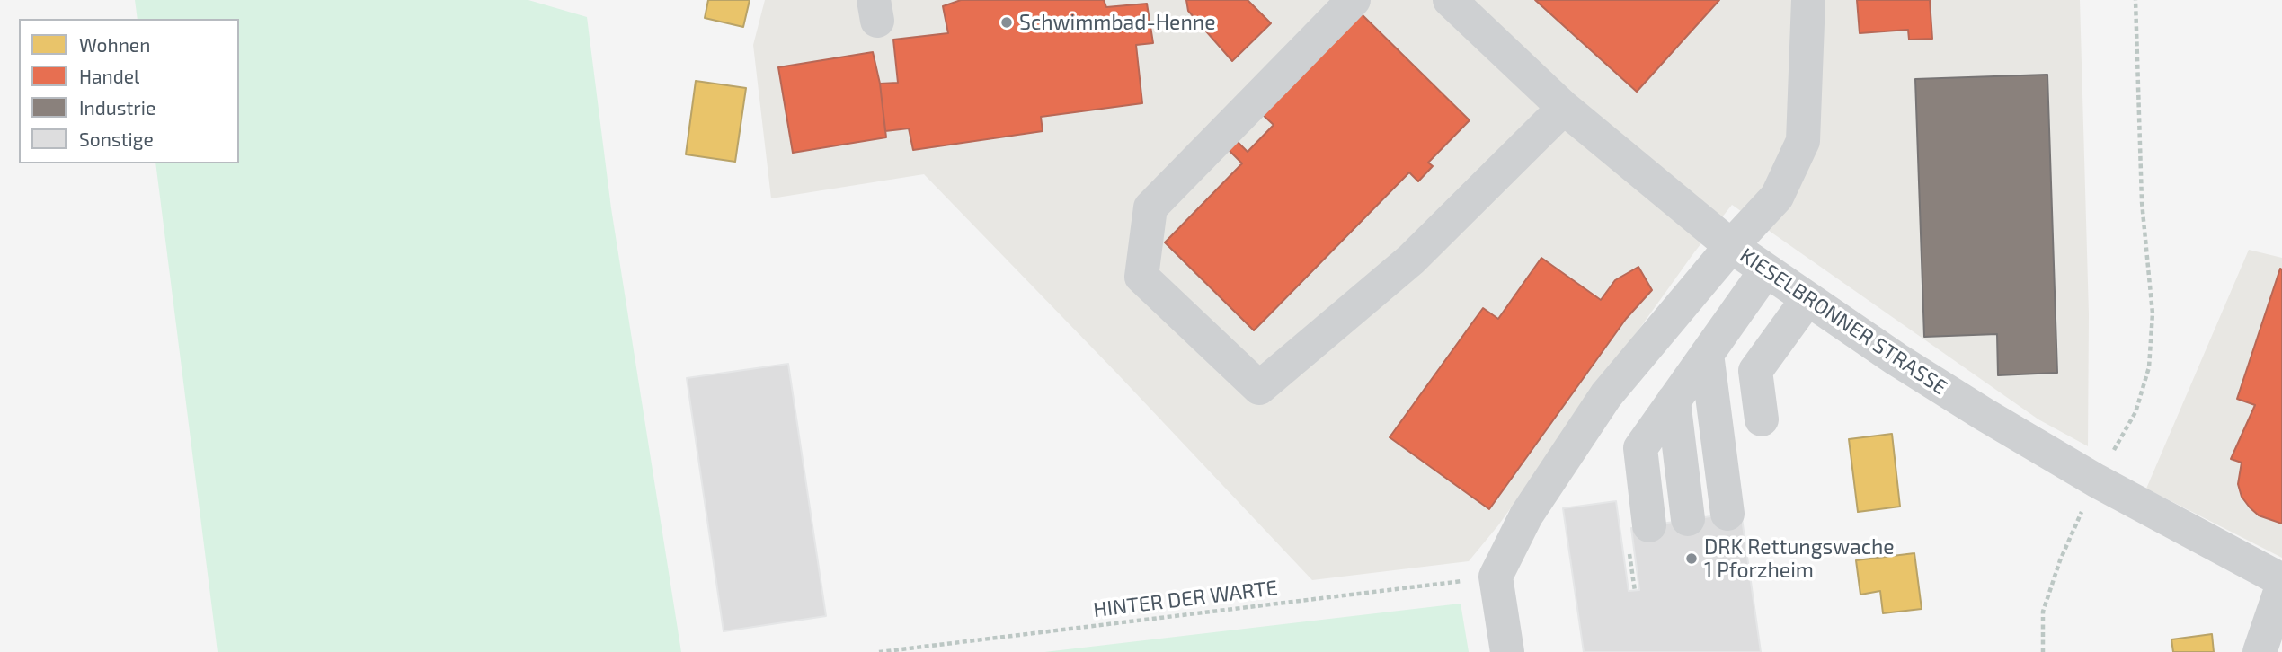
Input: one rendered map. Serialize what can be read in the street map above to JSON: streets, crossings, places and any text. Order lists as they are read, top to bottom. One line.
{"streets":{"street":["KIESELBRONNER STRASSE"],"path":["HINTER DER WARTE"]},"places":["Schwimmbad-Henne","DRK Rettungswache 1 Pforzheim"],"legend":["Wohnen","Handel","Industrie","Sonstige"]}
